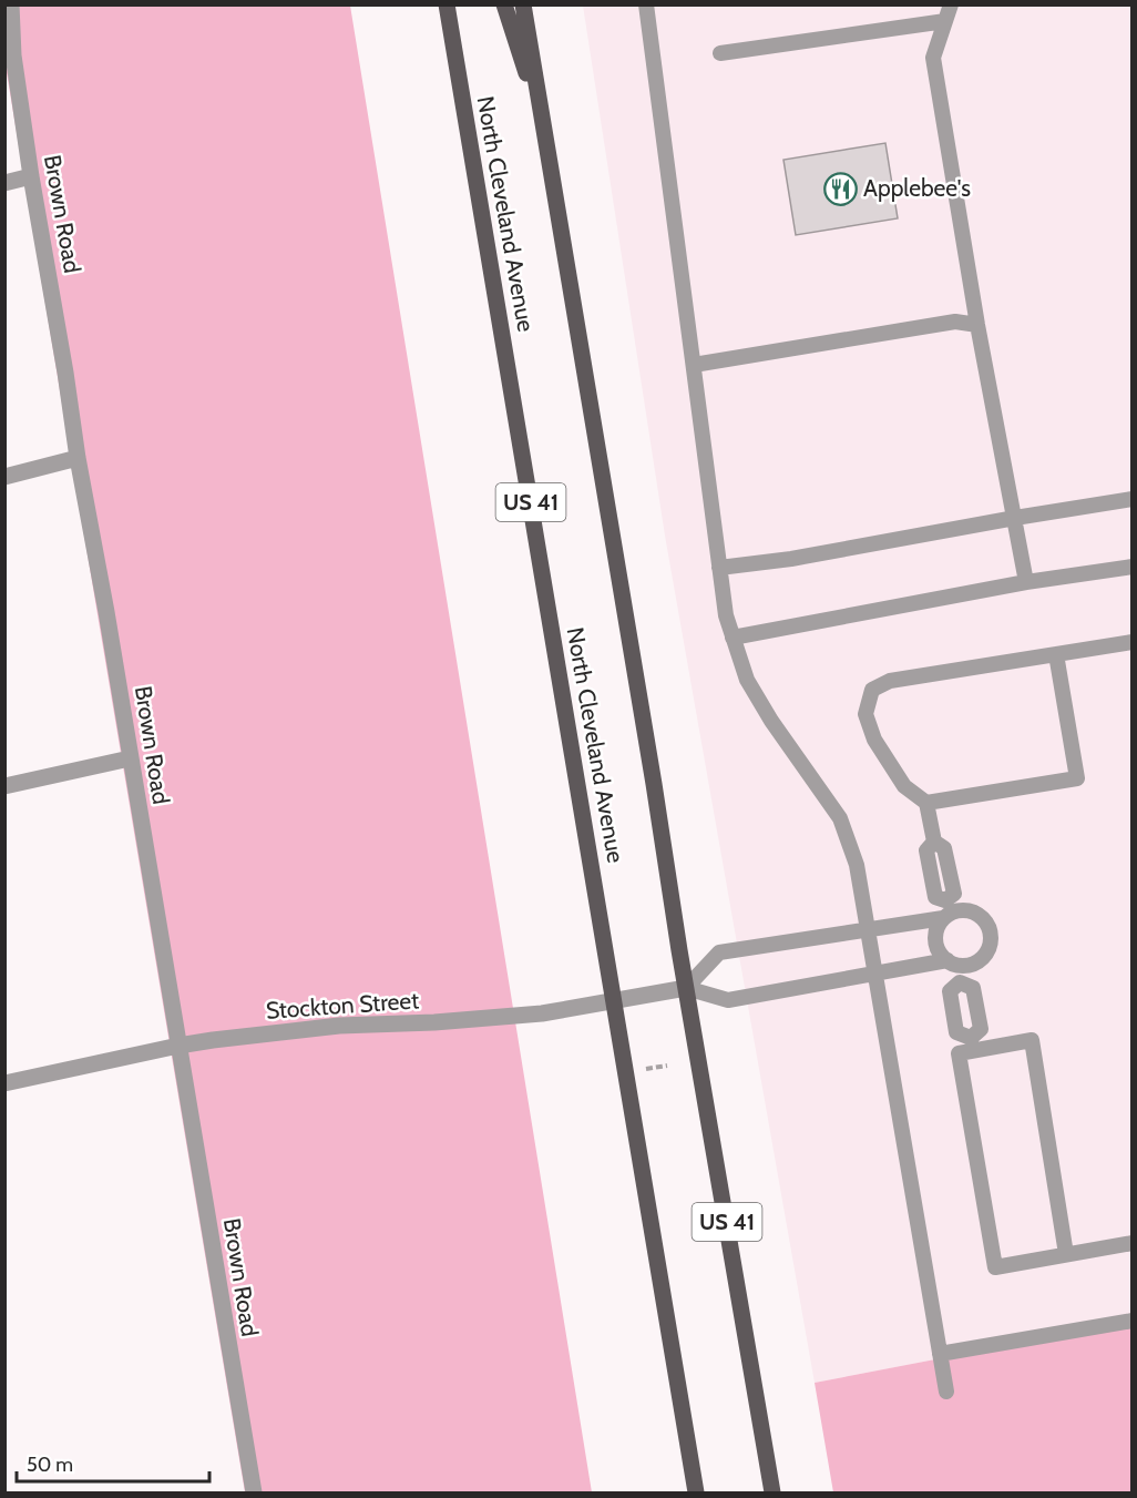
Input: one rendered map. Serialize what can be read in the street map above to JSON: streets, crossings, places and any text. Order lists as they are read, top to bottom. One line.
{"streets":{"main road":["North Cleveland Avenue","US 41"],"street":["Brown Road","Stockton Street"]},"crossings":[["Brown Road","Stockton Street"],["North Cleveland Avenue","Stockton Street"],["US 41","Stockton Street"]],"places":{"restaurant":["Applebee's"]},"scale_bar":"50 m"}
